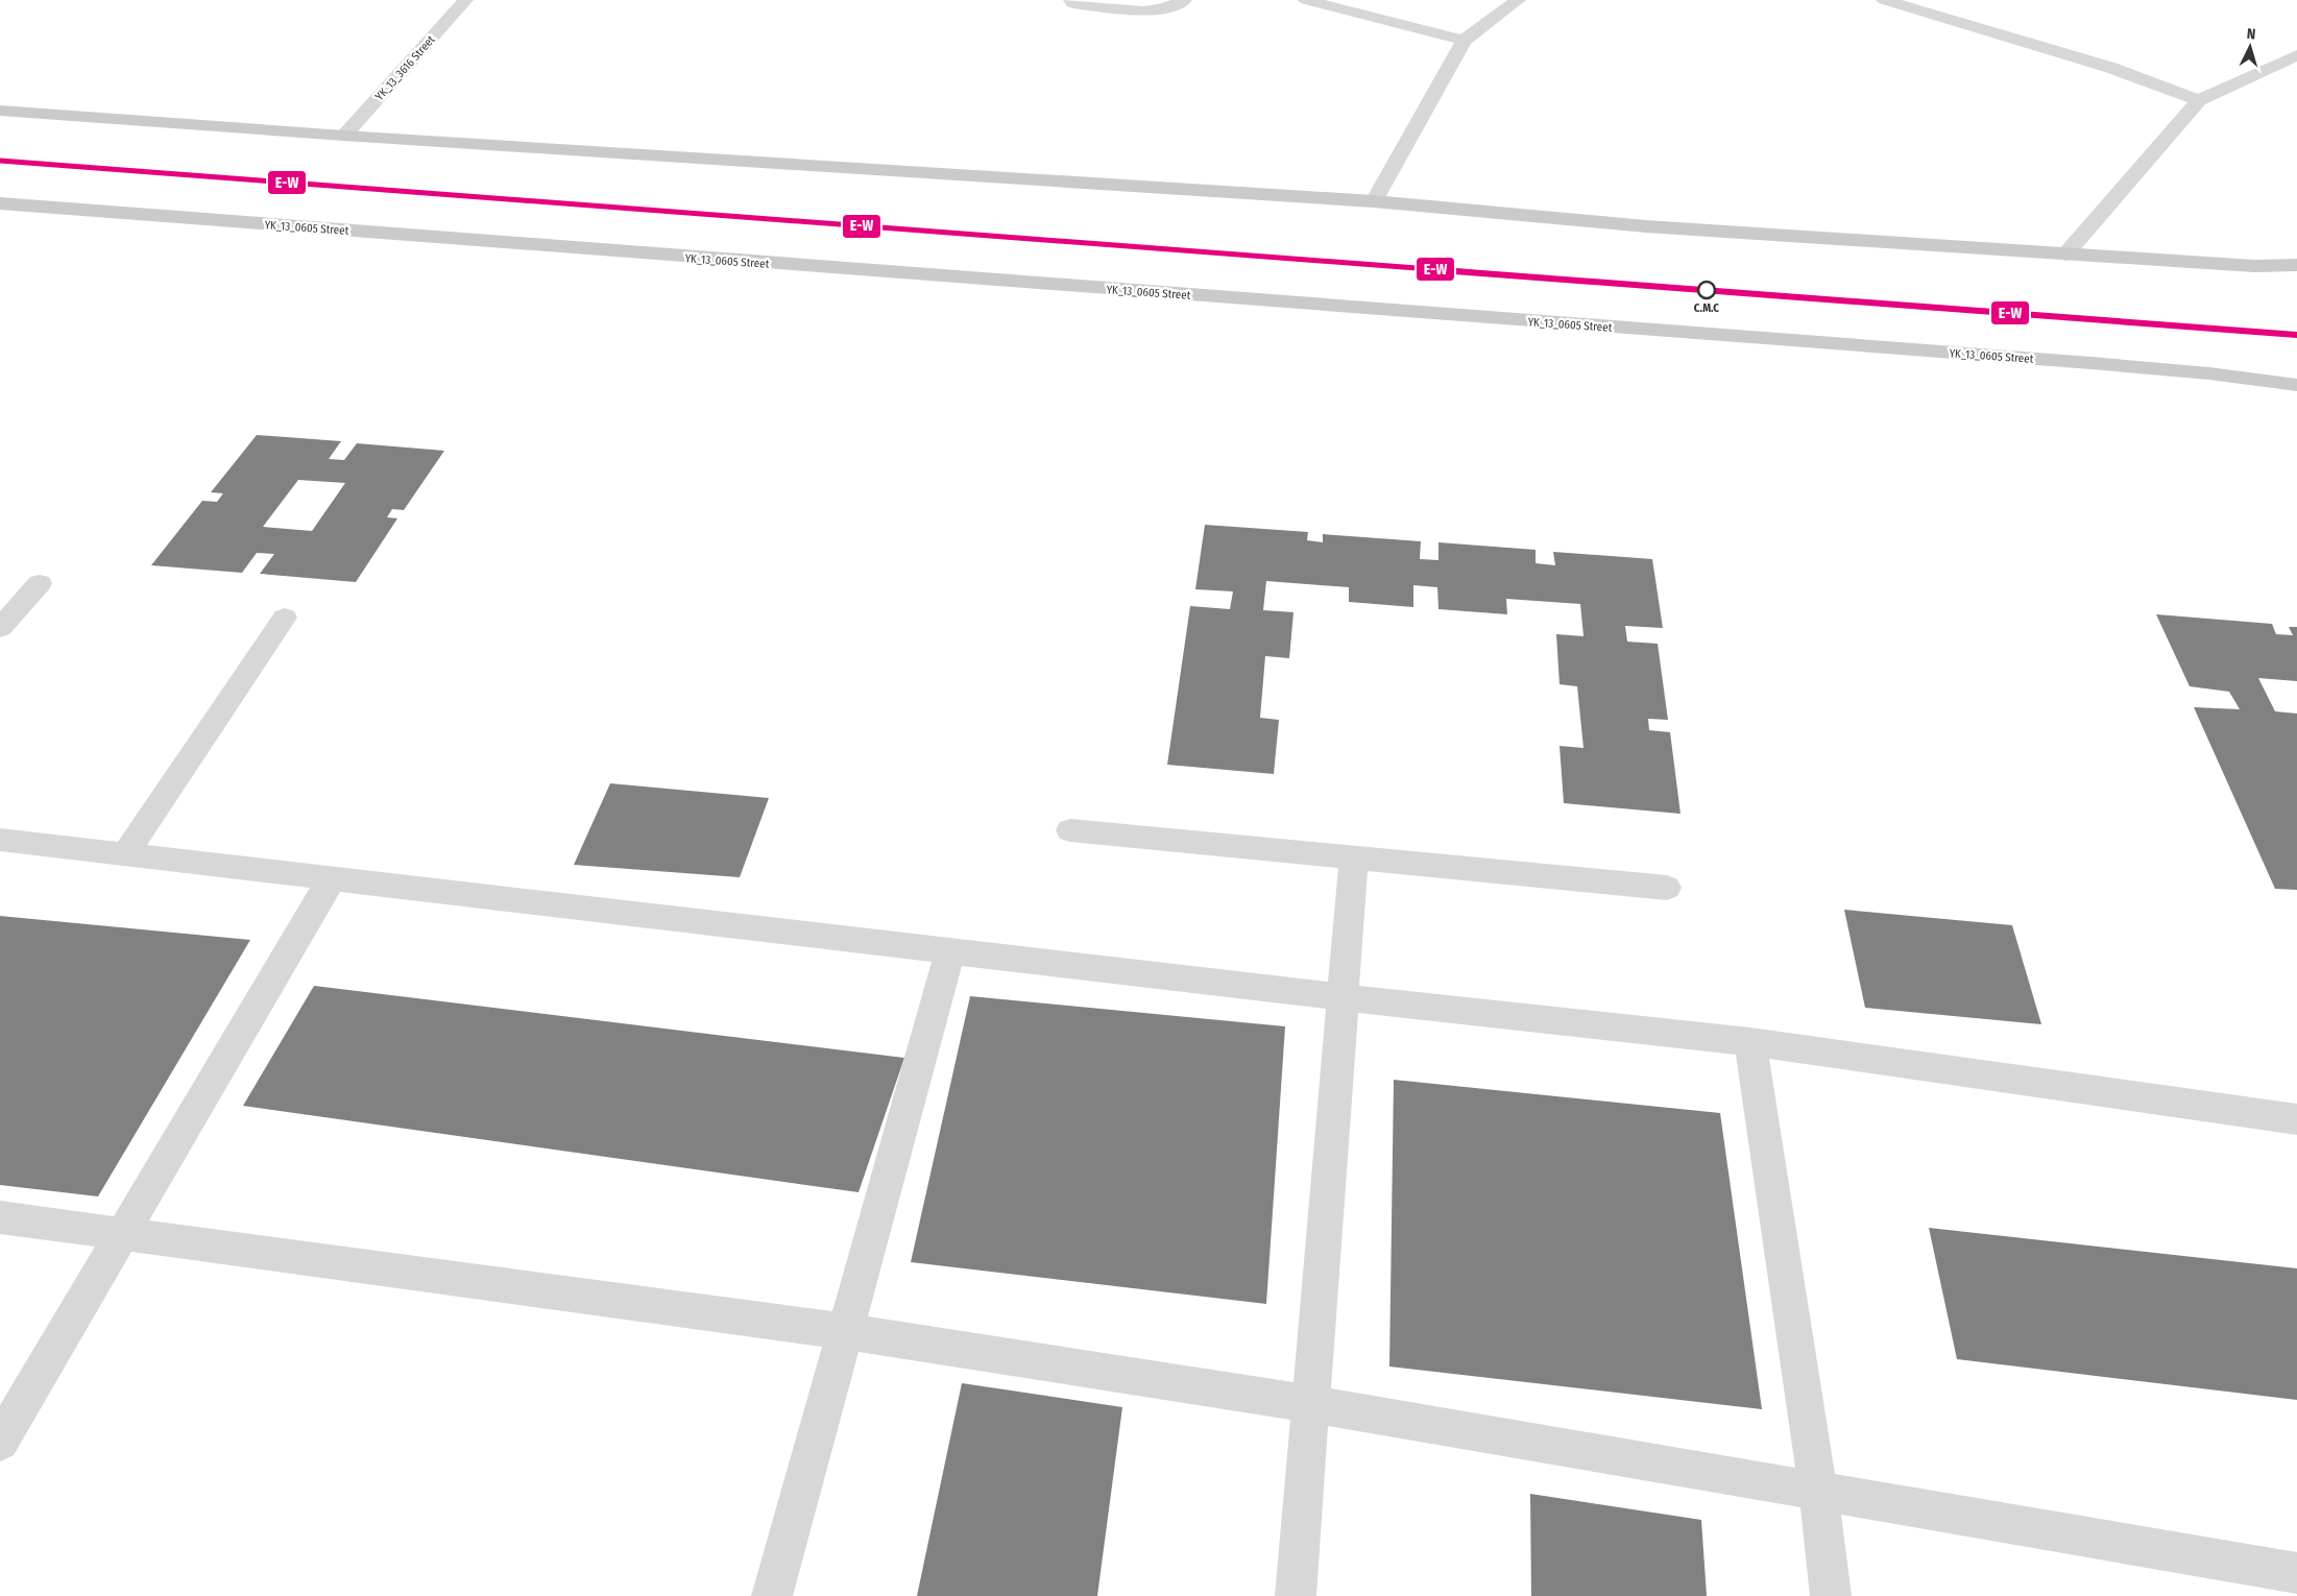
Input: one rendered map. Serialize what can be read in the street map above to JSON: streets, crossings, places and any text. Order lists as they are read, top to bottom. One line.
{"streets":{"main road":["YK_13_0605 Street"],"street":["YK_13_3616 Street"]},"places":["C.M.C"],"lines":["transit line E-W"],"north":"top"}
